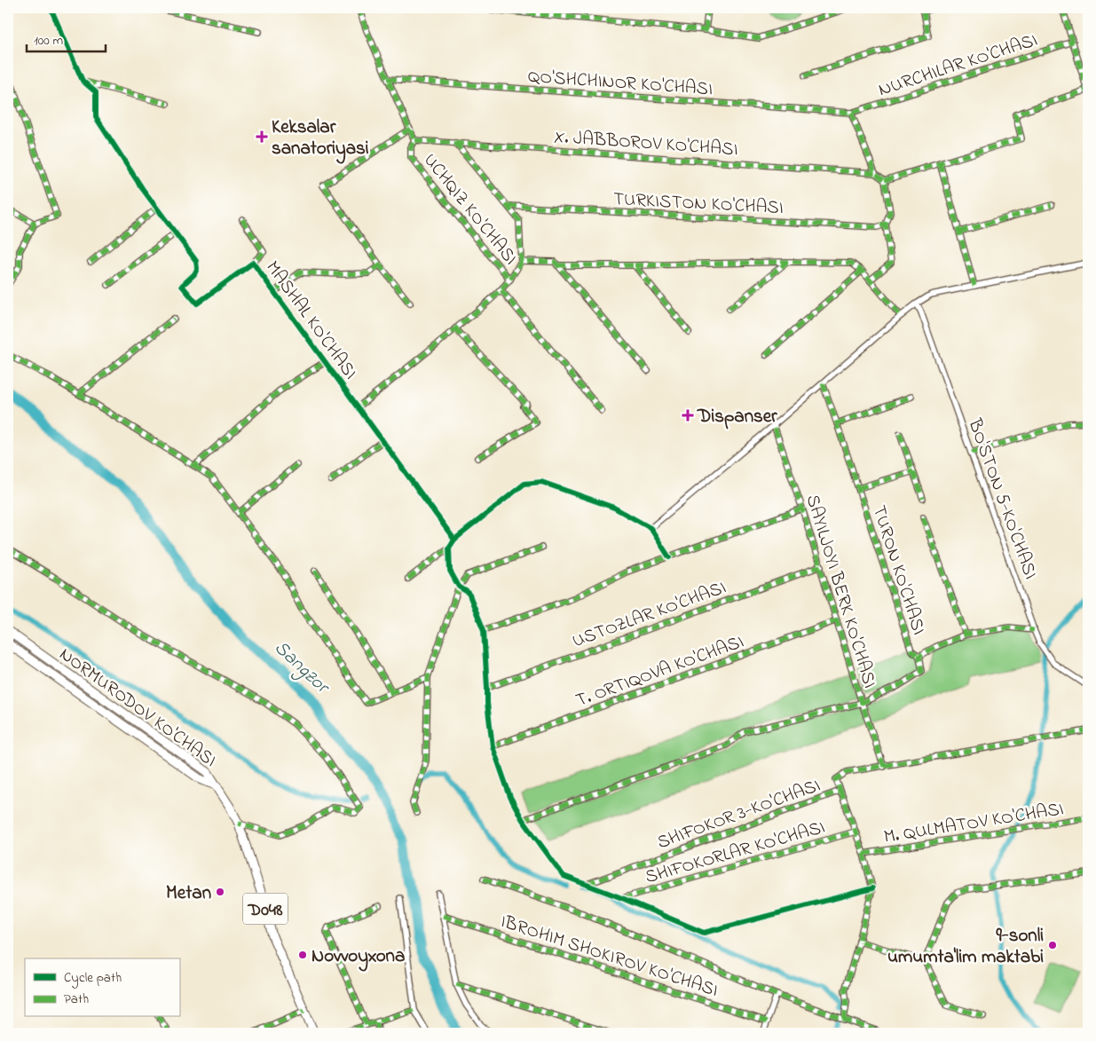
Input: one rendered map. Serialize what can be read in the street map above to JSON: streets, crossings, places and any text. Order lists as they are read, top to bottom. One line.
{"streets":{"main road":["NORMURODOV KO'CHASI","D048"],"street":["NURCHILAR KO'CHASI","QO'SHCHINOR KO'CHASI","X. JABBOROV KO'CHASI","TURKISTON KO'CHASI","UCHQIZ KO'CHASI","MASHAL KO'CHASI","BO'STON 5-KO'CHASI","TURON KO'CHASI","SAYILJOYI BERK KO'CHASI","USTOZLAR KO'CHASI","T. ORTIQOVA KO'CHASI","SHIFOKOR 3-KO'CHASI","M. QULMATOV KO'CHASI","SHIFOKORLAR KO'CHASI","IBROHIM SHOKIROV KO'CHASI"]},"crossings":[["NURCHILAR KO'CHASI","QO'SHCHINOR KO'CHASI"],["QO'SHCHINOR KO'CHASI","UCHQIZ KO'CHASI"],["X. JABBOROV KO'CHASI","UCHQIZ KO'CHASI"],["SAYILJOYI BERK KO'CHASI","USTOZLAR KO'CHASI"],["SAYILJOYI BERK KO'CHASI","T. ORTIQOVA KO'CHASI"],["NORMURODOV KO'CHASI","D048"]],"water":["Sangzor"],"places":{"health":["Keksalar sanatoriyasi","Dispanser"],"other":["Metan","9-sonli umumta'lim maktabi","Novvoyxona"]},"legend":["Cycle path","Path"],"scale_bar":"100 m"}
